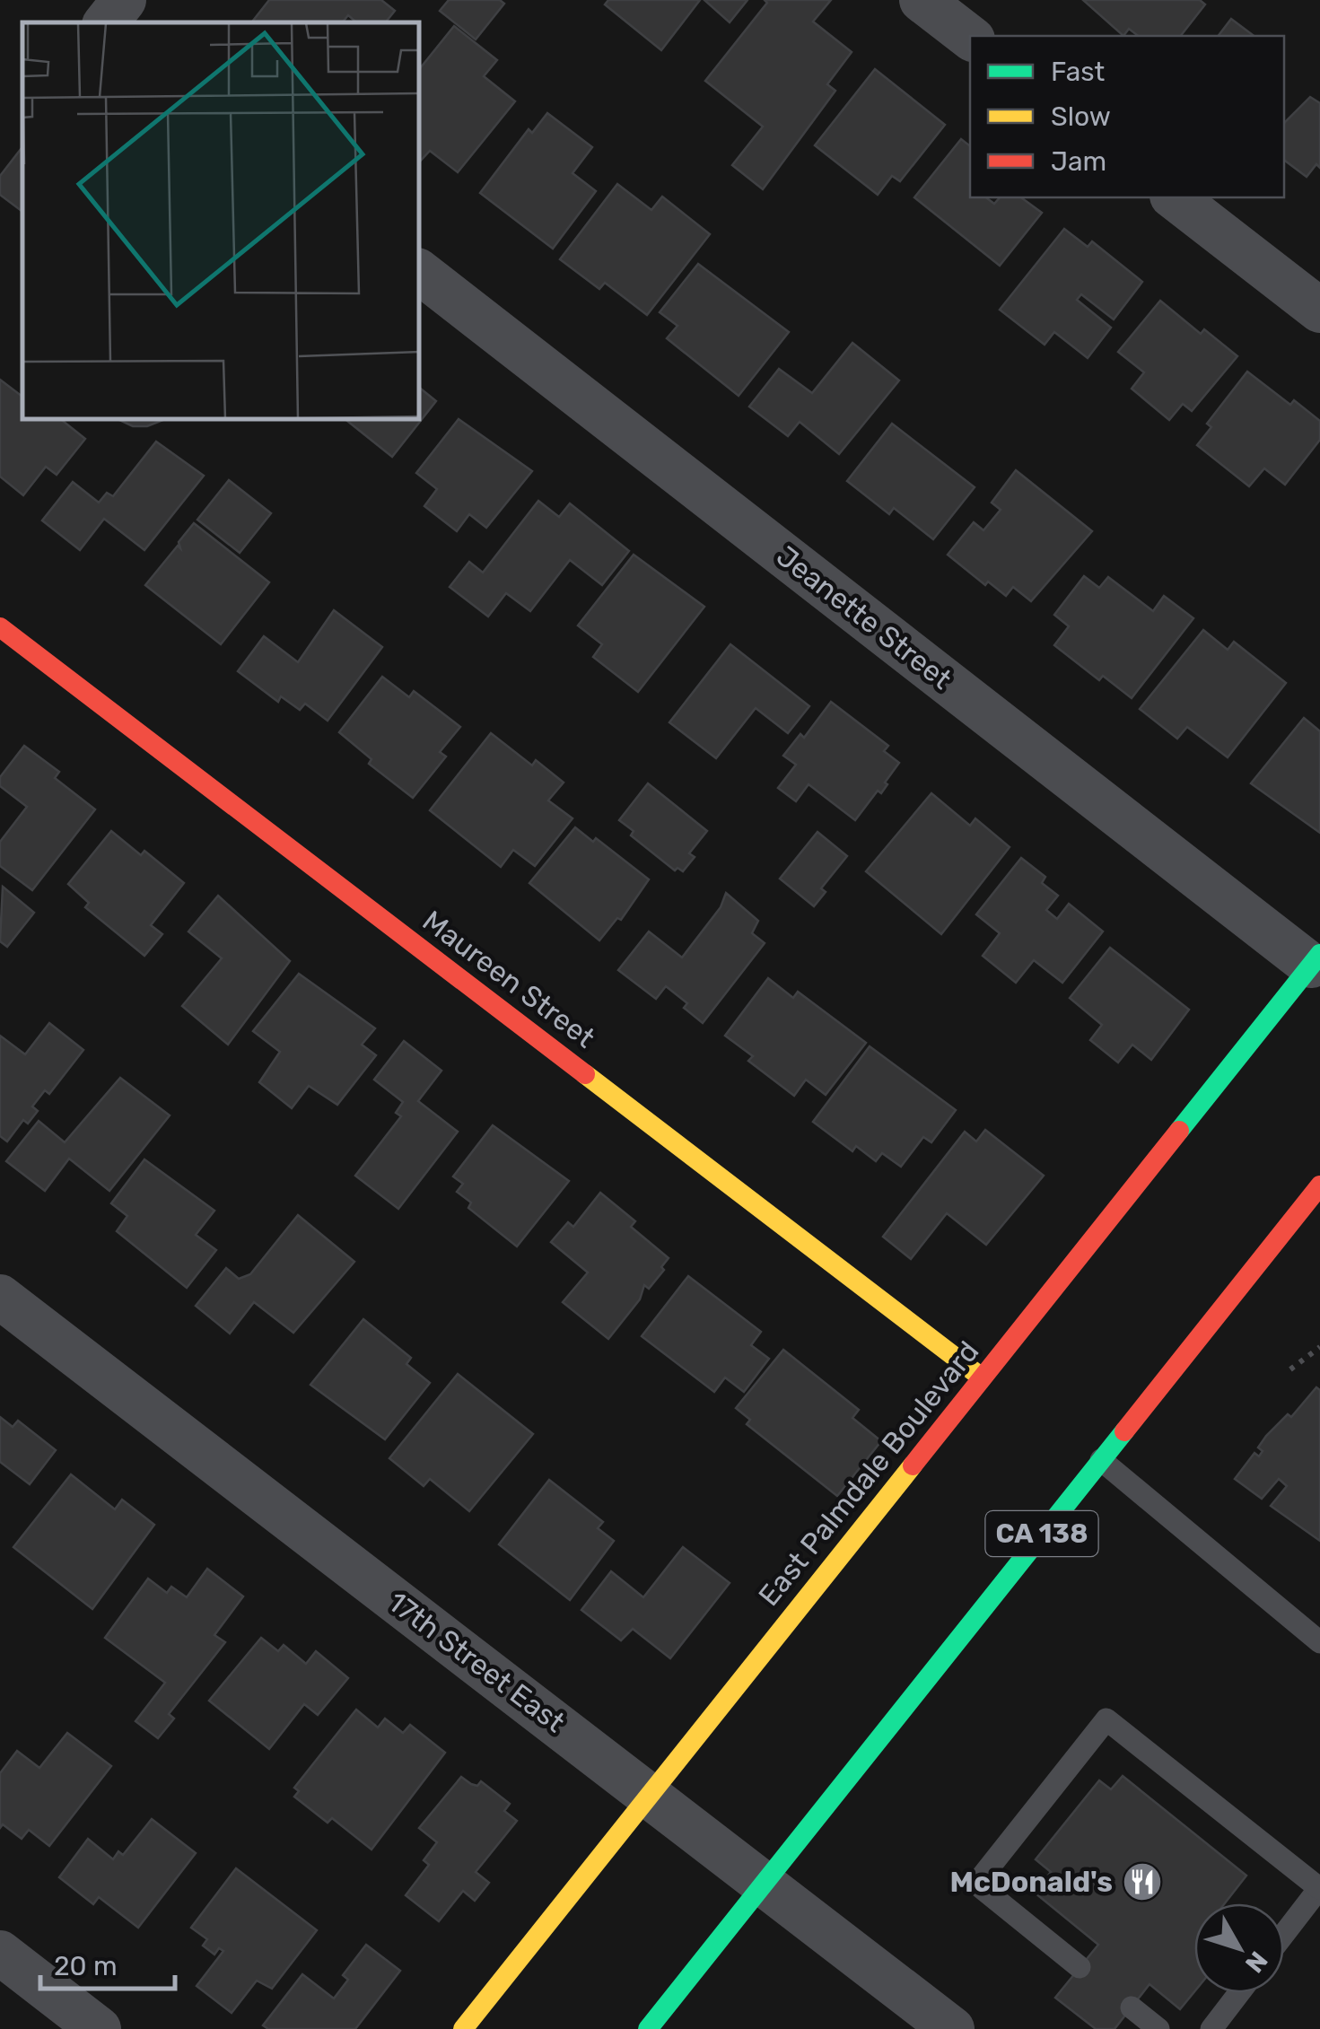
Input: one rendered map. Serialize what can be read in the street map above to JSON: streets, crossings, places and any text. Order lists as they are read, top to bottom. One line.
{"streets":{"main road":["Maureen Street","East Palmdale Boulevard","CA 138"],"street":["Jeanette Street","17th Street East"]},"crossings":[["Jeanette Street","East Palmdale Boulevard"],["Maureen Street","East Palmdale Boulevard"],["East Palmdale Boulevard","17th Street East"],["CA 138","17th Street East"]],"places":{"restaurant":["McDonald's"]},"legend":["Fast","Slow","Jam"],"scale_bar":"20 m","north":"bottom right"}
